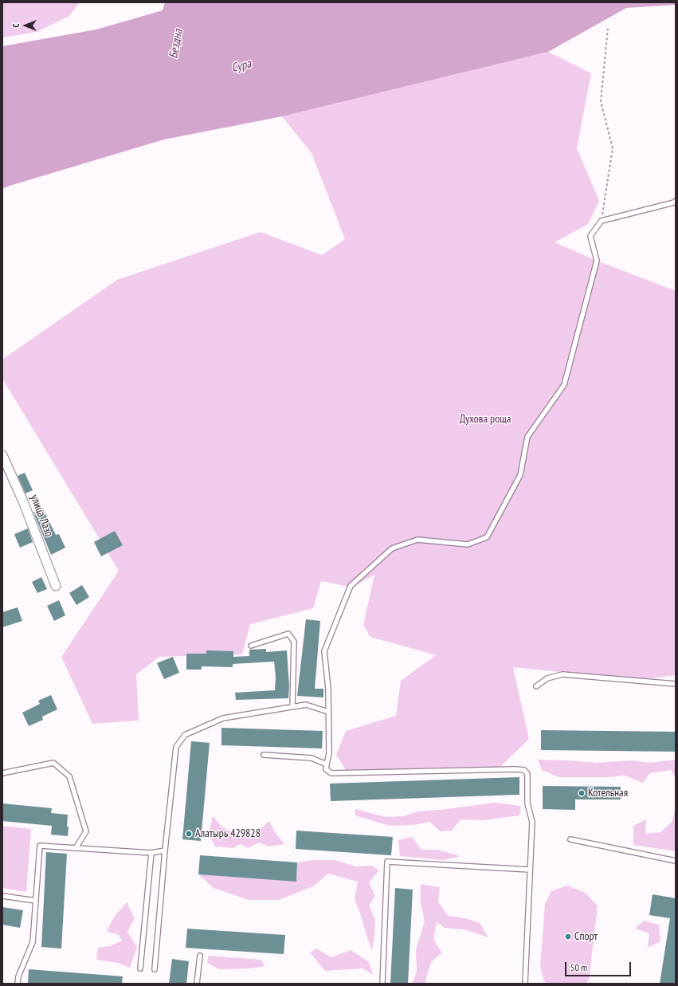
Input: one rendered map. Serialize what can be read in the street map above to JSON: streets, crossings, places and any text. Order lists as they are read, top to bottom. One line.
{"streets":{"street":["улица Лазо"]},"water":["Бездна","Сура"],"parks":["Духова роща"],"places":["Котельная","Алатырь 429828","Спорт"],"scale_bar":"50 m","north":"left"}
